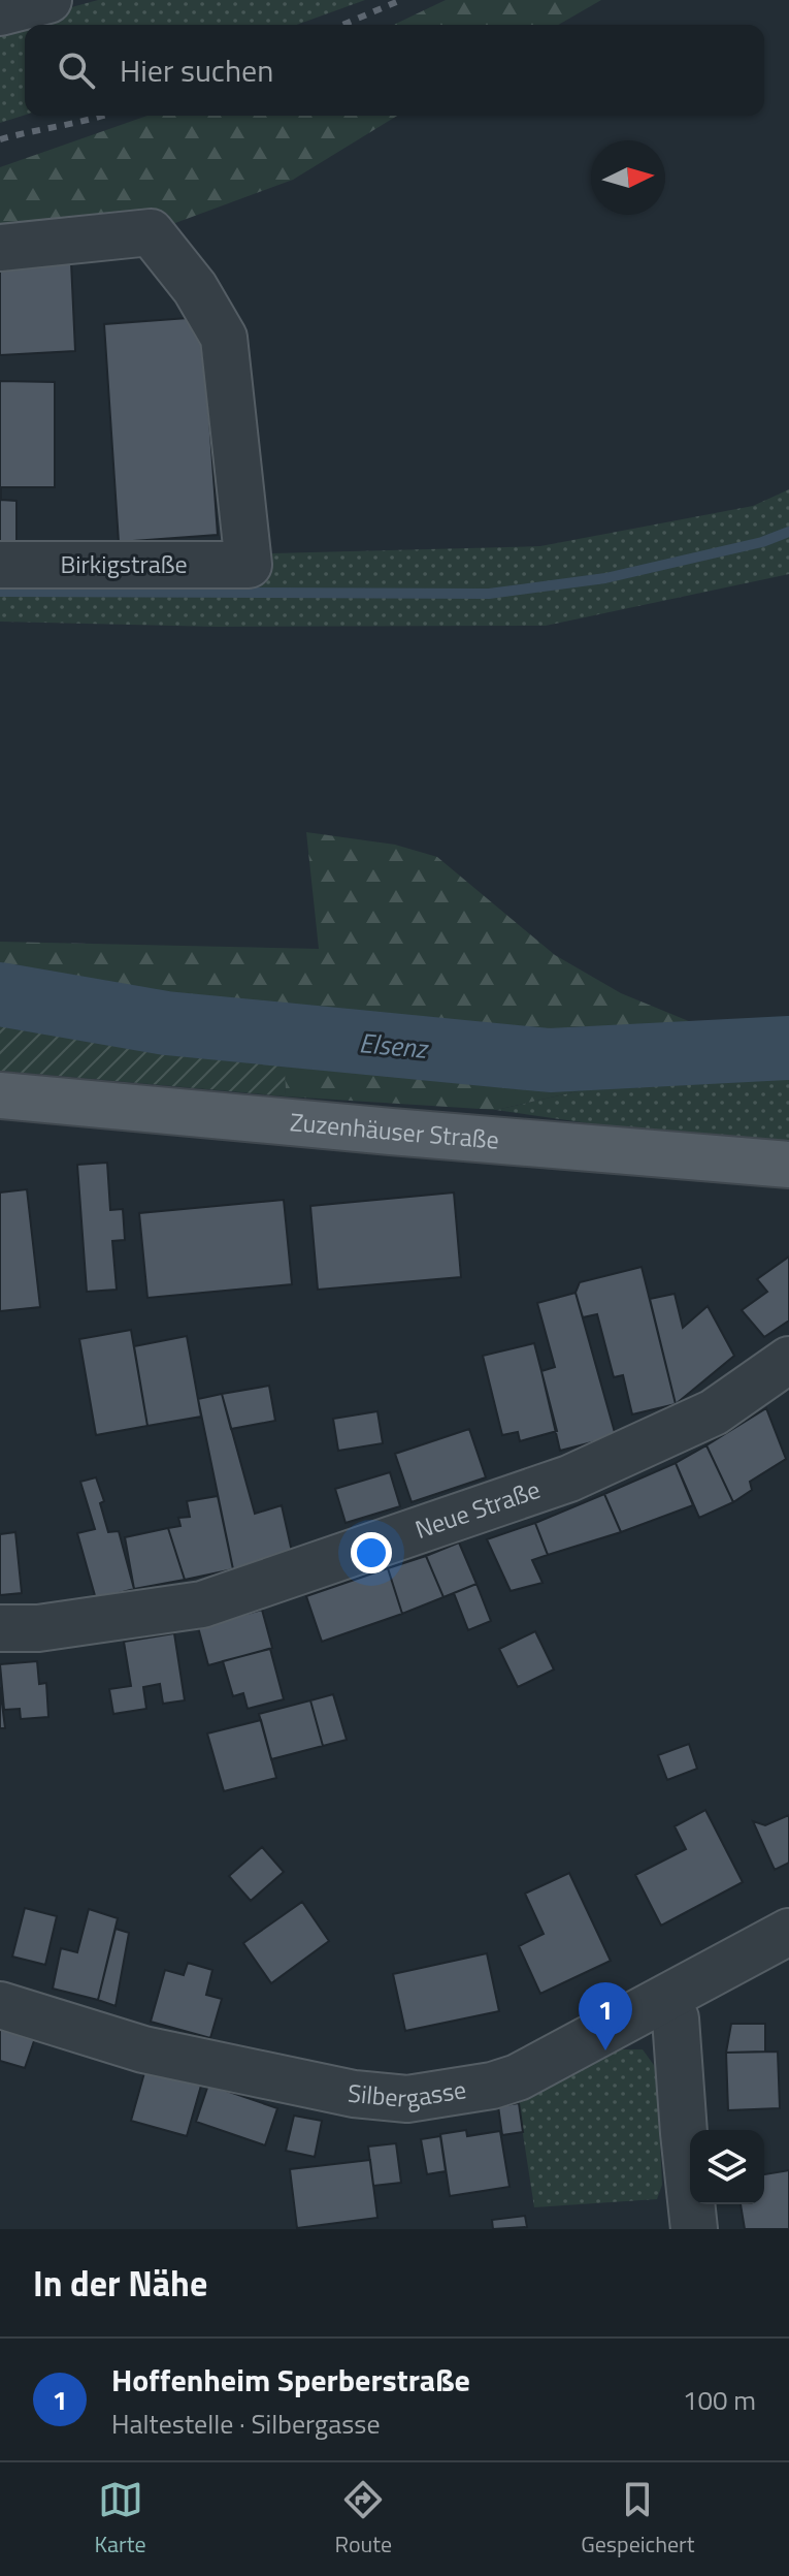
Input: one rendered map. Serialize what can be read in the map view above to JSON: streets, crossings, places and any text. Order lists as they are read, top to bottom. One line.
{"streets":{"main road":["Zuzenhäuser Straße"],"street":["Birkigstraße","Neue Straße","Silbergasse"]},"water":["Elsenz"],"north":"right","page":{"search":"Hier suchen","pins":"1","heading":"In der Nähe","list":[{"mark":"1","name":"Hoffenheim Sperberstraße","note":"Haltestelle · Silbergasse","value":"100 m"}],"nav":["Karte","Route","Gespeichert"]}}
